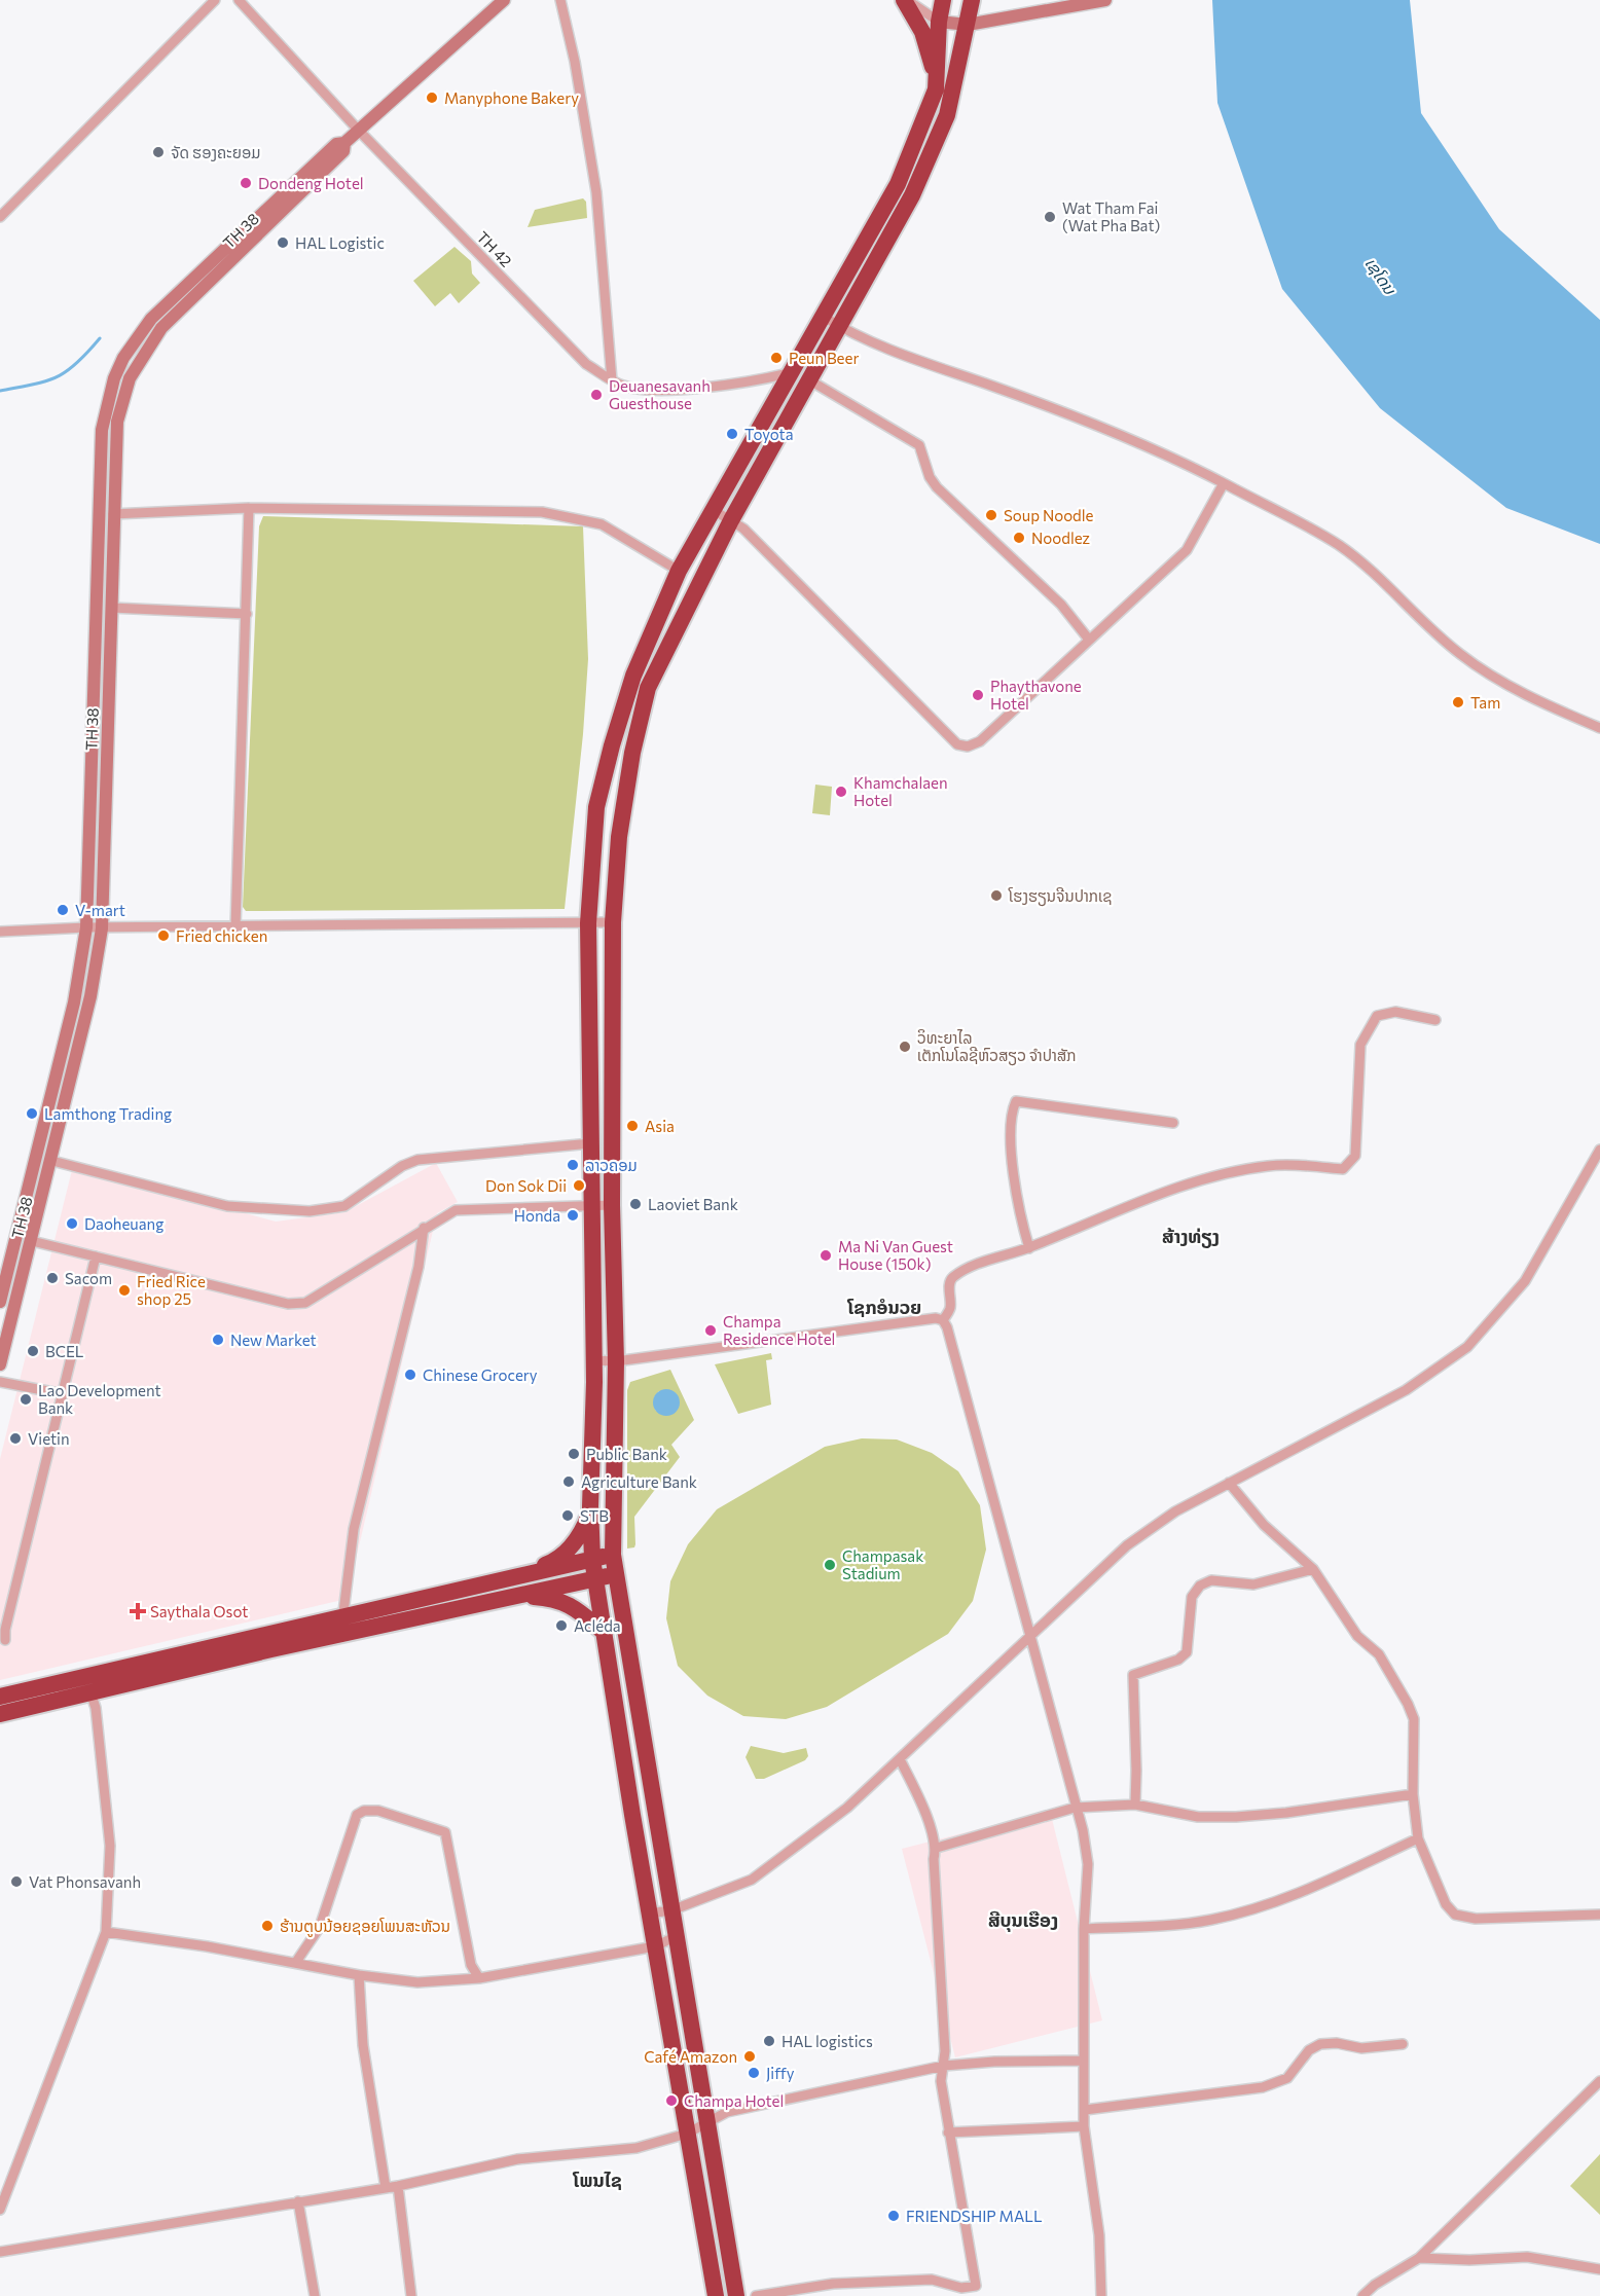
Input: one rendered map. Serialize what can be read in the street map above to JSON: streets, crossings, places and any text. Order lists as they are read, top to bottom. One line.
{"streets":{"street":["TH 38","TH 42"]},"districts":["ສ້າງທ່ຽງ","ໂຊກອໍນວຍ","ສີບຸນເຮືອງ","ໂພນໄຊ"],"water":["ເຊໂດນ"],"places":{"other":["Manyphone Bakery","ຈັດ ຮອງຄະຍອມ","Dondeng Hotel","Wat Tham Fai (Wat Pha Bat)","HAL Logistic","Peun Beer","Deuanesavanh Guesthouse","Toyota","Soup Noodle","Noodlez","Phaythavone Hotel","Tam","Khamchalaen Hotel","ໂຮງຮຽນຈີນປາກເຊ","V-mart","Fried chicken","ວິທະຍາໄລ ເຕັກໂນໂລຊີຫົວສຽວ ຈຳປາສັກ","Lamthong Trading","Asia","ລາວຄອມ","Don Sok Dii","Laoviet Bank","Honda","Daoheuang","Ma Ni Van Guest House (150k)","Sacom","Fried Rice shop 25","Champa Residence Hotel","New Market","BCEL","Chinese Grocery","Lao Development Bank","Vietin","Public Bank","Agriculture Bank","STB","Champasak Stadium","Acléda","Vat Phonsavanh","ຮ້ານຕູບນ້ອຍຊອຍໂພນສະຫັວນ","HAL logistics","Café Amazon","Jiffy","Champa Hotel","FRIENDSHIP MALL"],"health":["Saythala Osot"]}}
